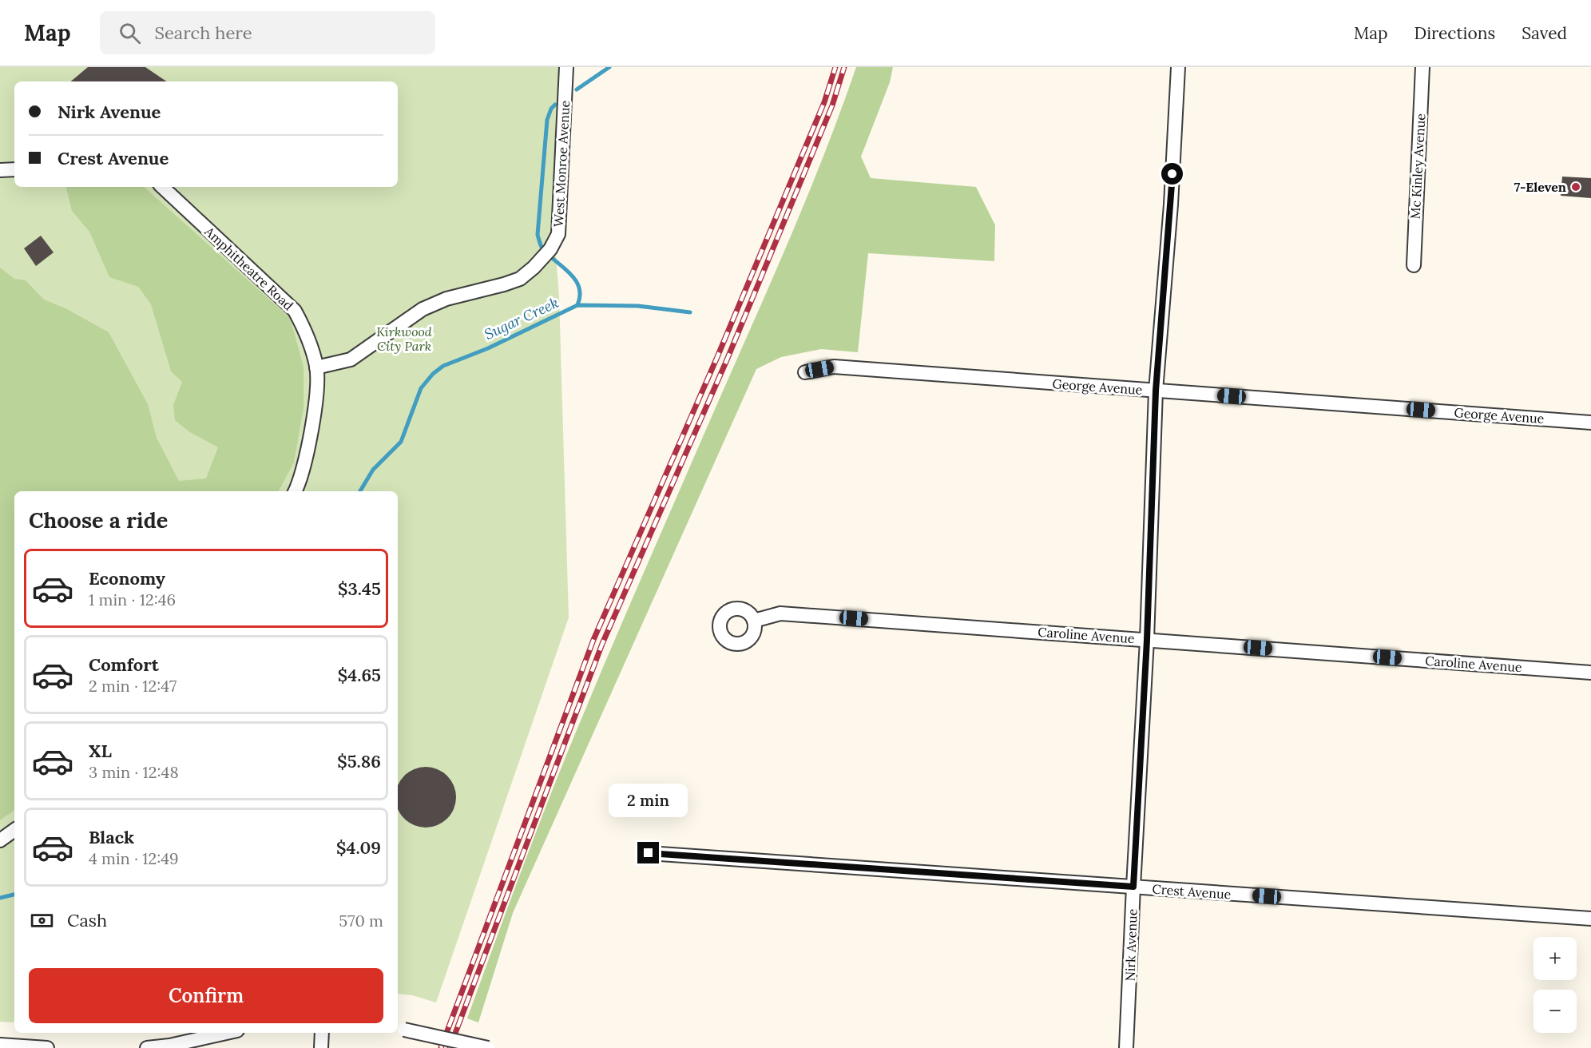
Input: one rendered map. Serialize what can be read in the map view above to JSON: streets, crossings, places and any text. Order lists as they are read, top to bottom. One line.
{"streets":{"street":["West Monroe Avenue","Mc Kinley Avenue","Amphitheatre Road","George Avenue","Caroline Avenue","Crest Avenue","Nirk Avenue"]},"crossings":[["West Monroe Avenue","Amphitheatre Road"],["George Avenue","Nirk Avenue"],["Caroline Avenue","Nirk Avenue"],["Crest Avenue","Nirk Avenue"]],"water":["Sugar Creek"],"parks":["Kirkwood City Park"],"places":["7-Eleven"],"page":{"header":"Map","search":"Search here","nav":["Map","Directions","Saved"],"banner":["Nirk Avenue","Crest Avenue"],"heading":"Choose a ride","list":[{"name":"Economy","note":"1 min · 12:46","value":"$3.45"},{"name":"Comfort","note":"2 min · 12:47","value":"$4.65"},{"name":"XL","note":"3 min · 12:48","value":"$5.86"},{"name":"Black","note":"4 min · 12:49","value":"$4.09"}],"bubble":"2 min","pay":["Cash","570 m"],"map_buttons":["+","−"],"buttons":"Confirm"}}
